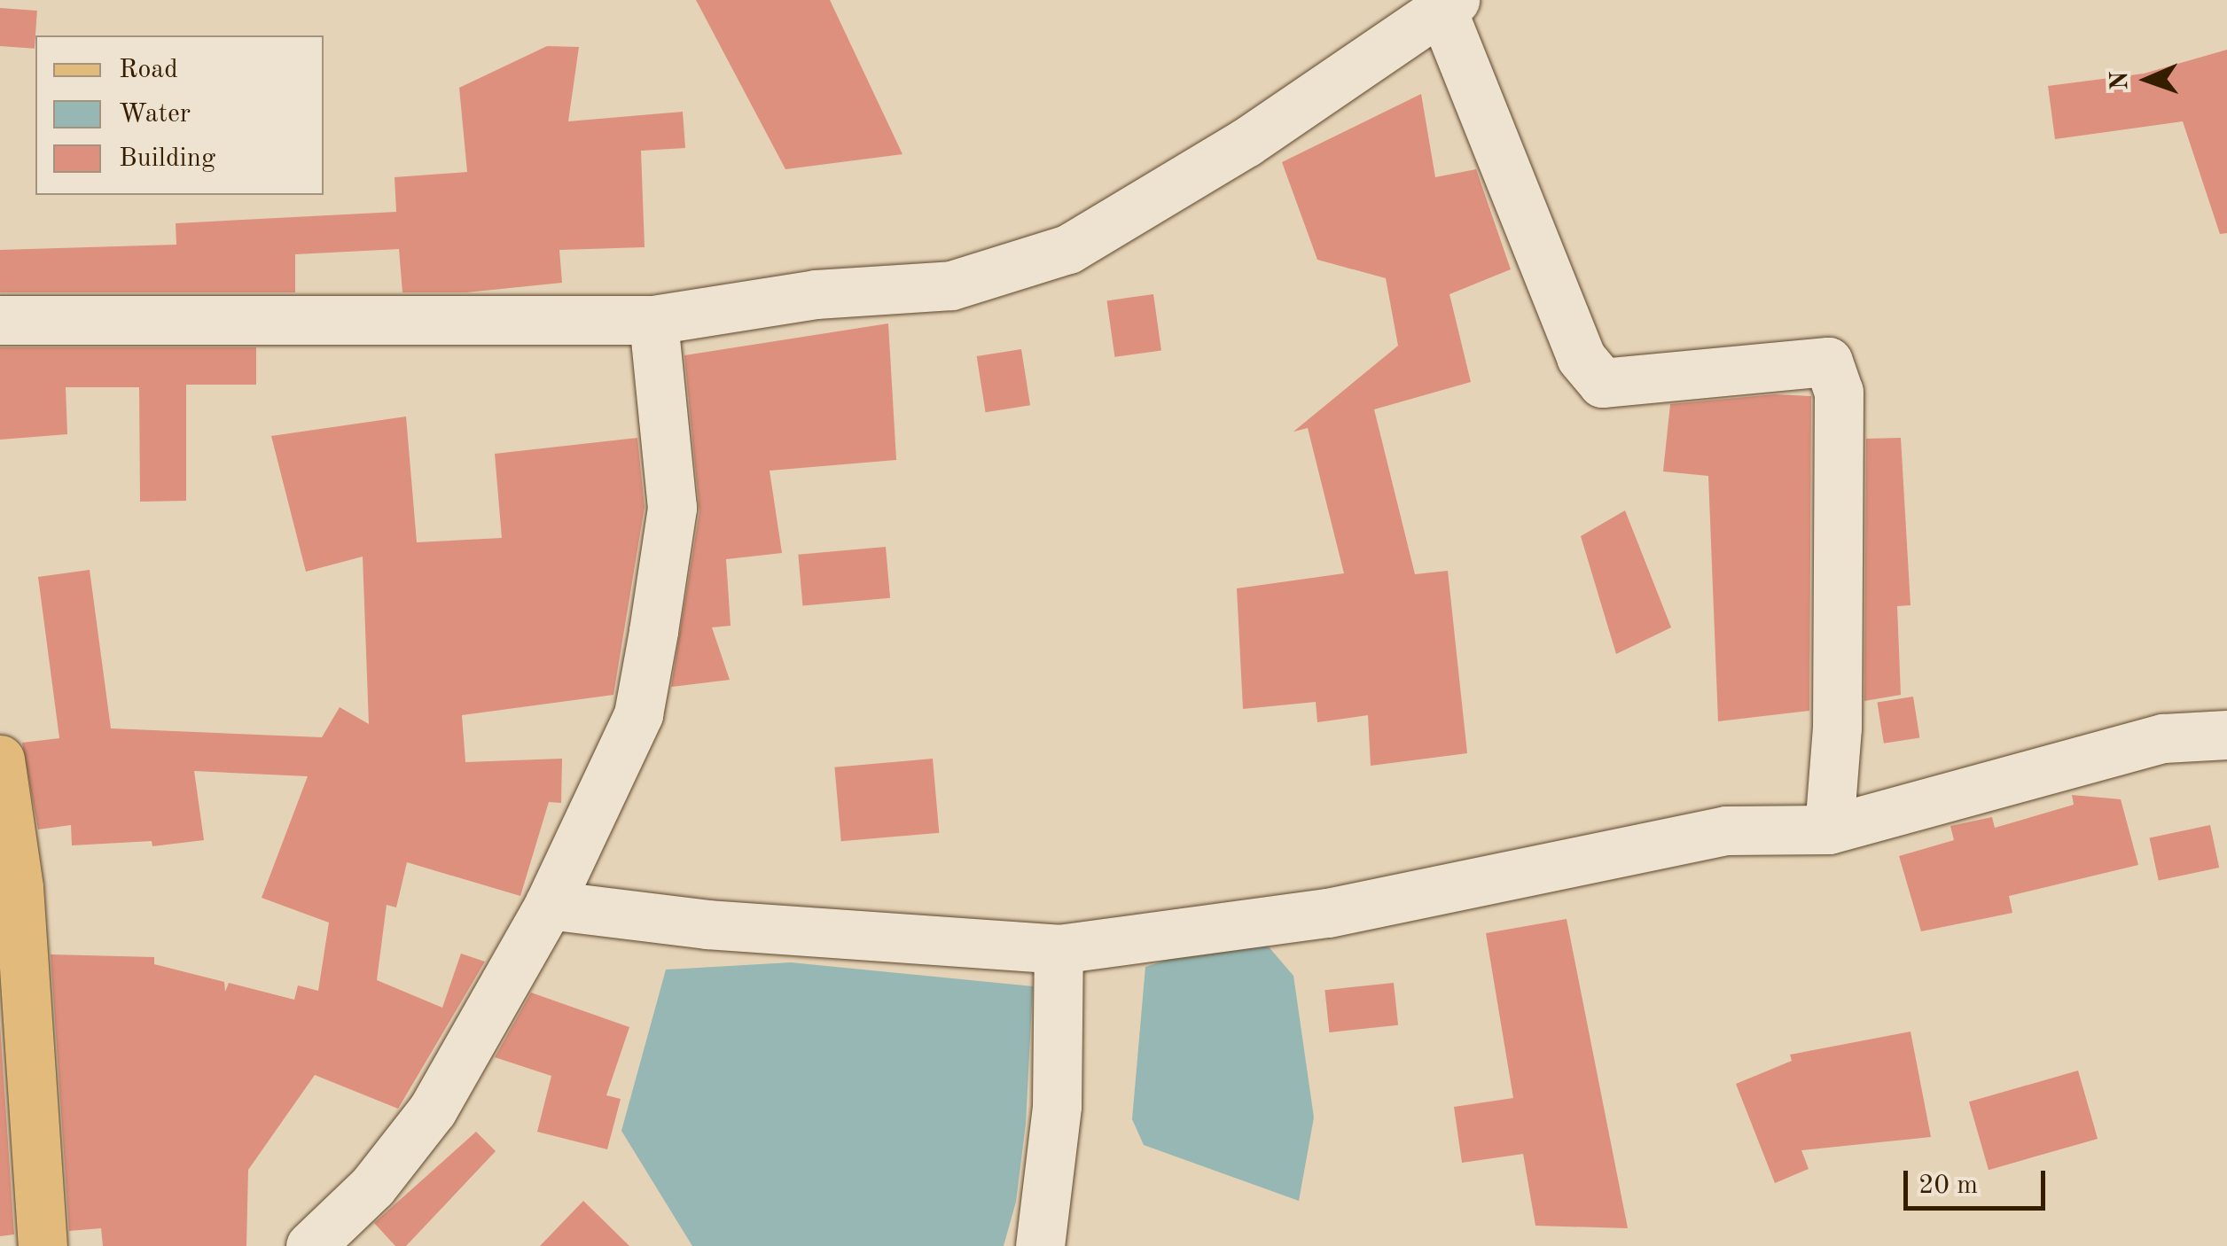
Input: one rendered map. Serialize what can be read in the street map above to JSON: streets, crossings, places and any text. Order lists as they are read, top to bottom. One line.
{"legend":["Road","Water","Building"],"scale_bar":"20 m","north":"left"}
